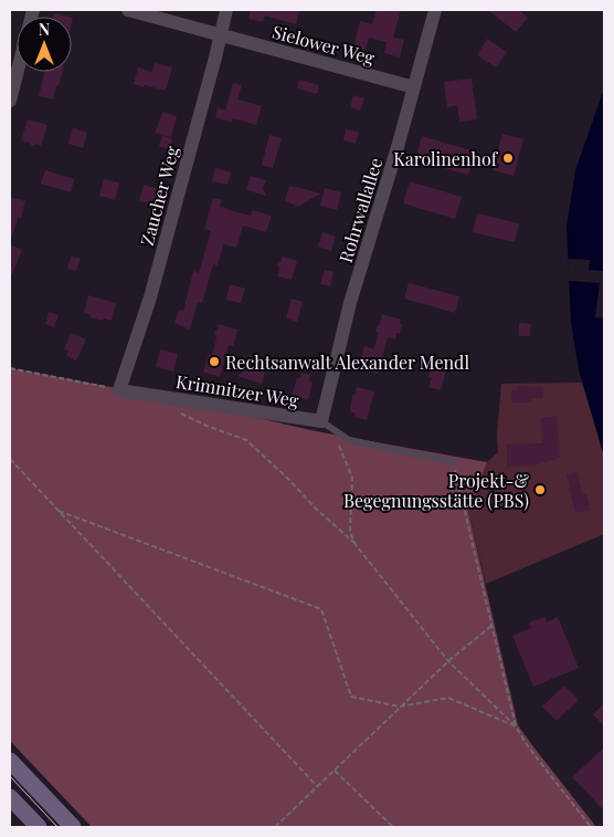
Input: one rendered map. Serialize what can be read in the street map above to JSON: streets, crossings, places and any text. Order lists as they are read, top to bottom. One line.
{"streets":{"street":["Sielower Weg","Zaucher Weg","Rohrwallallee","Krimnitzer Weg"]},"crossings":[["Sielower Weg","Zaucher Weg"],["Sielower Weg","Rohrwallallee"],["Zaucher Weg","Krimnitzer Weg"],["Rohrwallallee","Krimnitzer Weg"]],"places":["Karolinenhof","Rechtsanwalt Alexander Mendl","Projekt-& Begegnungsstätte (PBS)"],"north":"top"}
